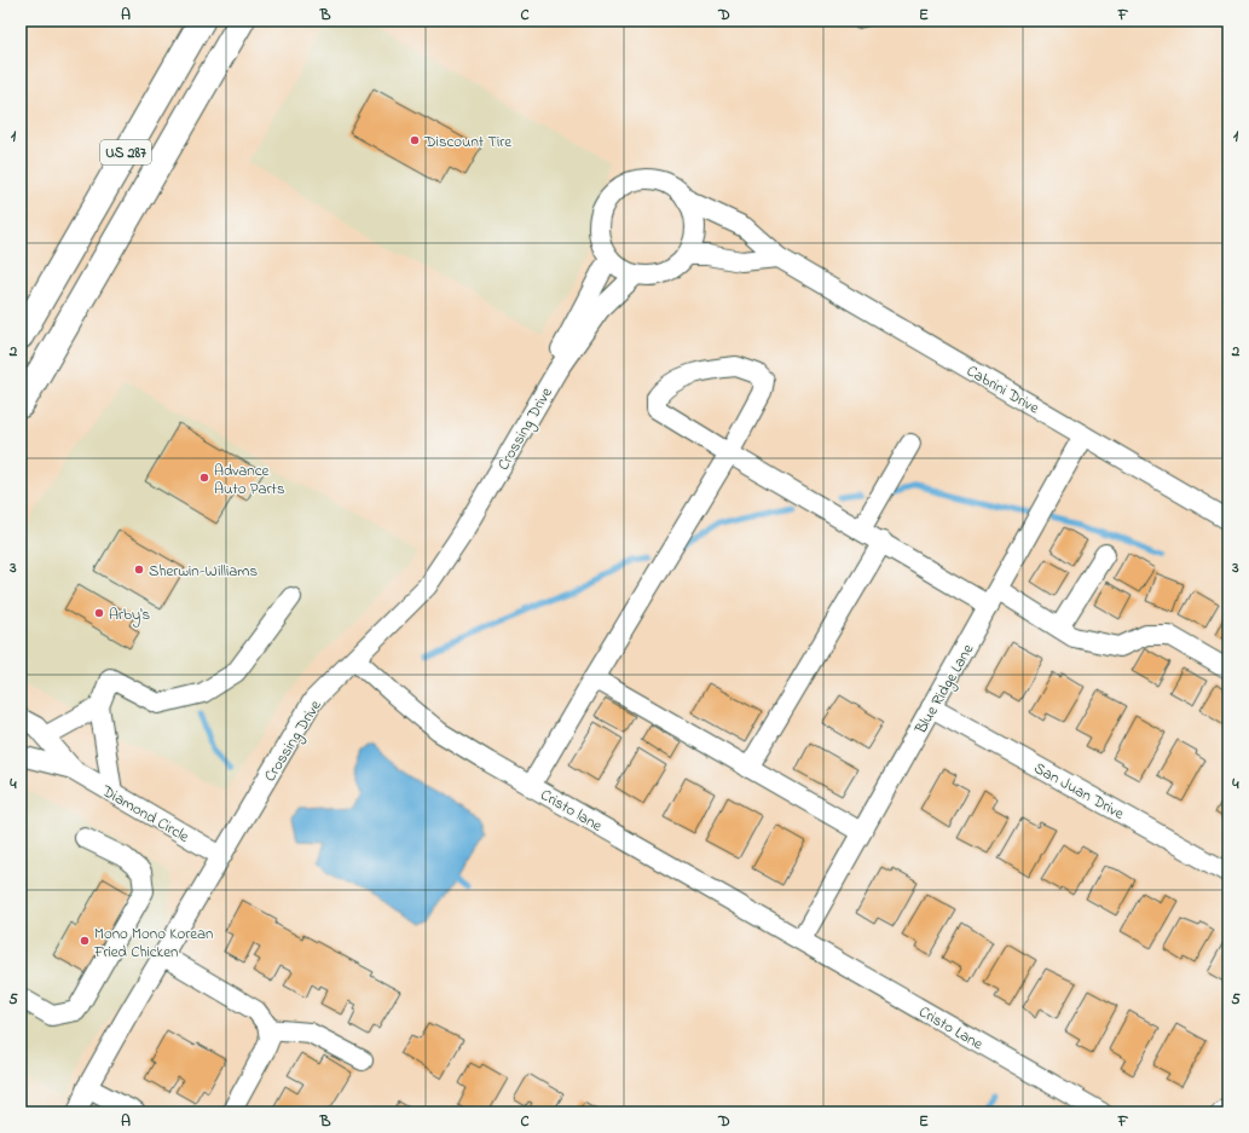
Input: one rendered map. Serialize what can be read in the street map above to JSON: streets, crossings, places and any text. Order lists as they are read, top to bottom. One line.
{"streets":{"main road":["US 287"],"street":["Cabrini Drive","Crossing Drive","Blue Ridge Lane","San Juan Drive","Cristo lane","Diamond Circle","Cristo Lane"]},"crossings":[["Cabrini Drive","Crossing Drive"],["Cabrini Drive","Blue Ridge Lane"],["Crossing Drive","Cristo lane"],["Crossing Drive","Diamond Circle"],["Blue Ridge Lane","San Juan Drive"],["Blue Ridge Lane","Cristo lane"],["Blue Ridge Lane","Cristo Lane"],["Cristo lane","Cristo Lane"]],"places":["Discount Tire","Advance Auto Parts","Sherwin-Williams","Arby's","Mono Mono Korean Fried Chicken"],"grid":{"columns":["A","B","C","D","E","F"],"rows":["1","2","3","4","5"]}}
